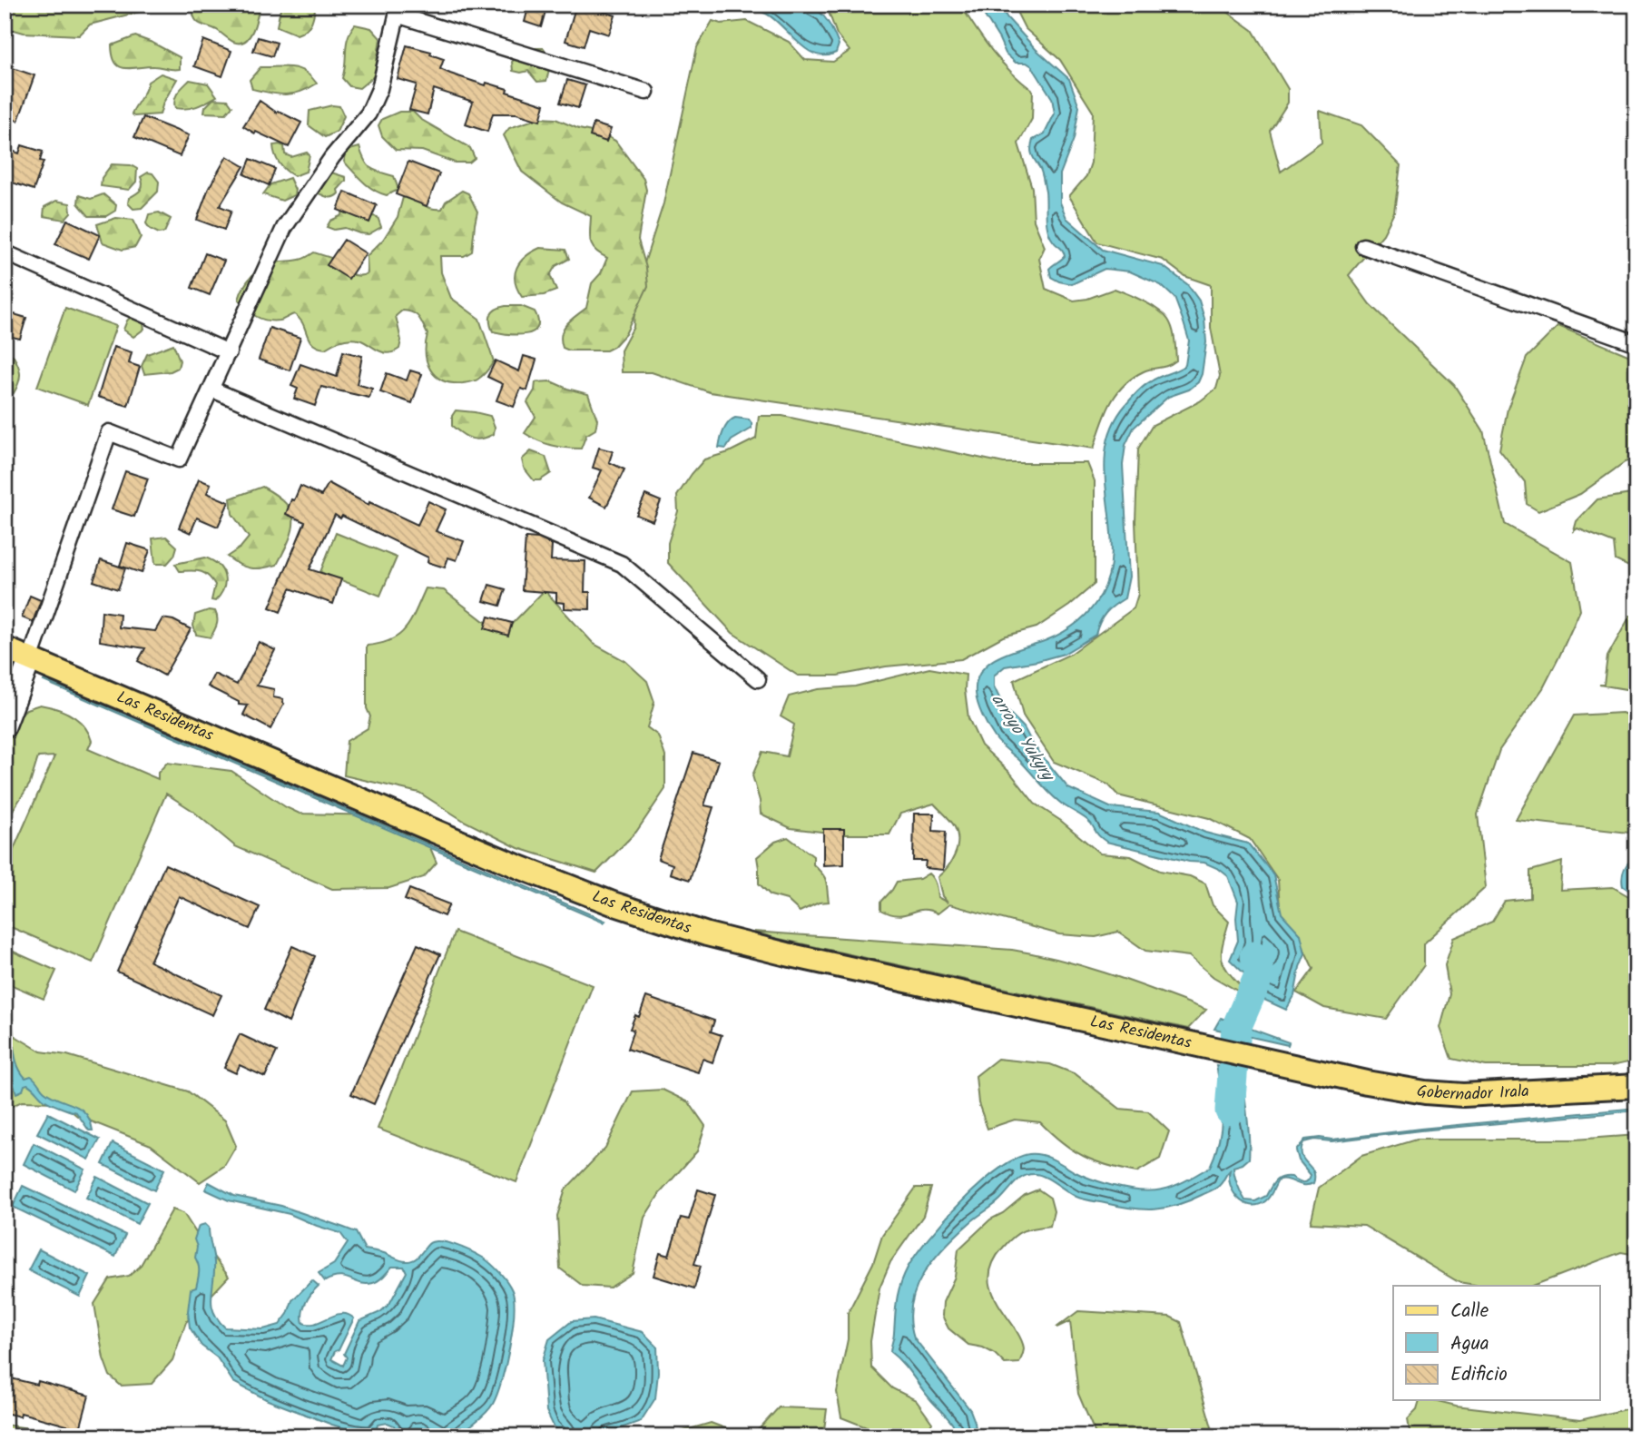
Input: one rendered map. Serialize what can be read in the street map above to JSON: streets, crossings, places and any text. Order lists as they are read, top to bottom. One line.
{"streets":{"main road":["Las Residentas","Gobernador Irala"]},"crossings":[["Las Residentas","Gobernador Irala"]],"water":["arroyo Yukyry"],"legend":["Calle","Agua","Edificio"]}
